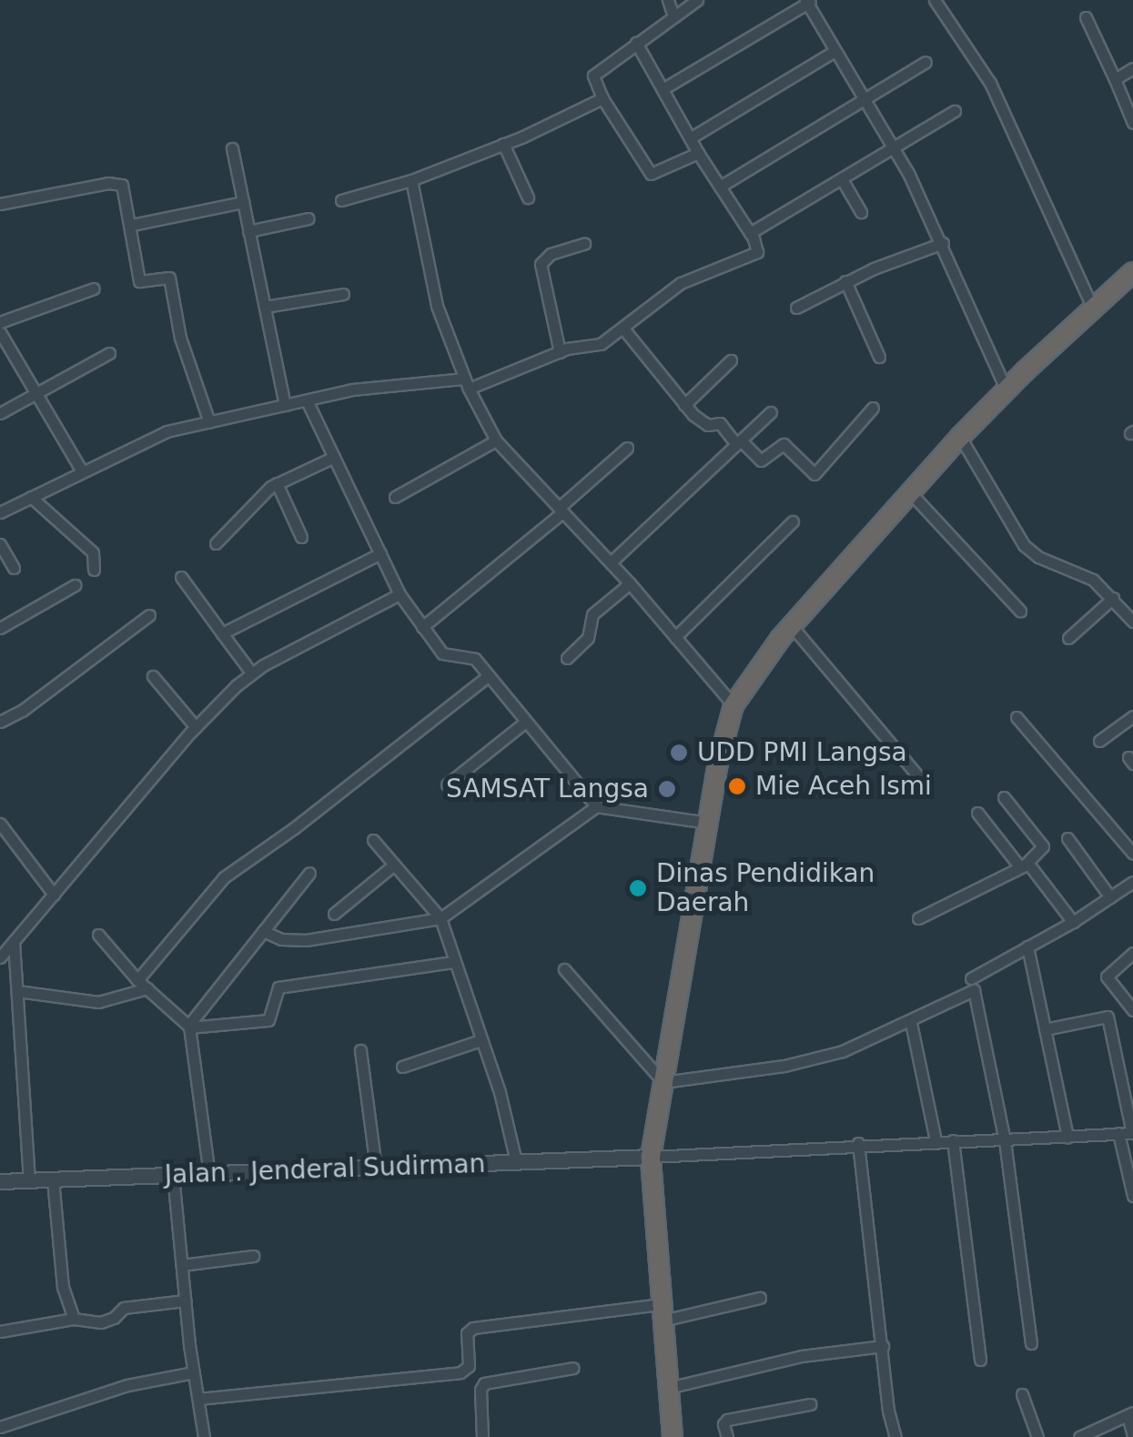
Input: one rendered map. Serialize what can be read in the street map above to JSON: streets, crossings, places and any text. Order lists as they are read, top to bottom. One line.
{"streets":{"street":["Jalan . Jenderal Sudirman"]},"places":["UDD PMI Langsa","Mie Aceh Ismi","SAMSAT Langsa","Dinas Pendidikan Daerah"]}
